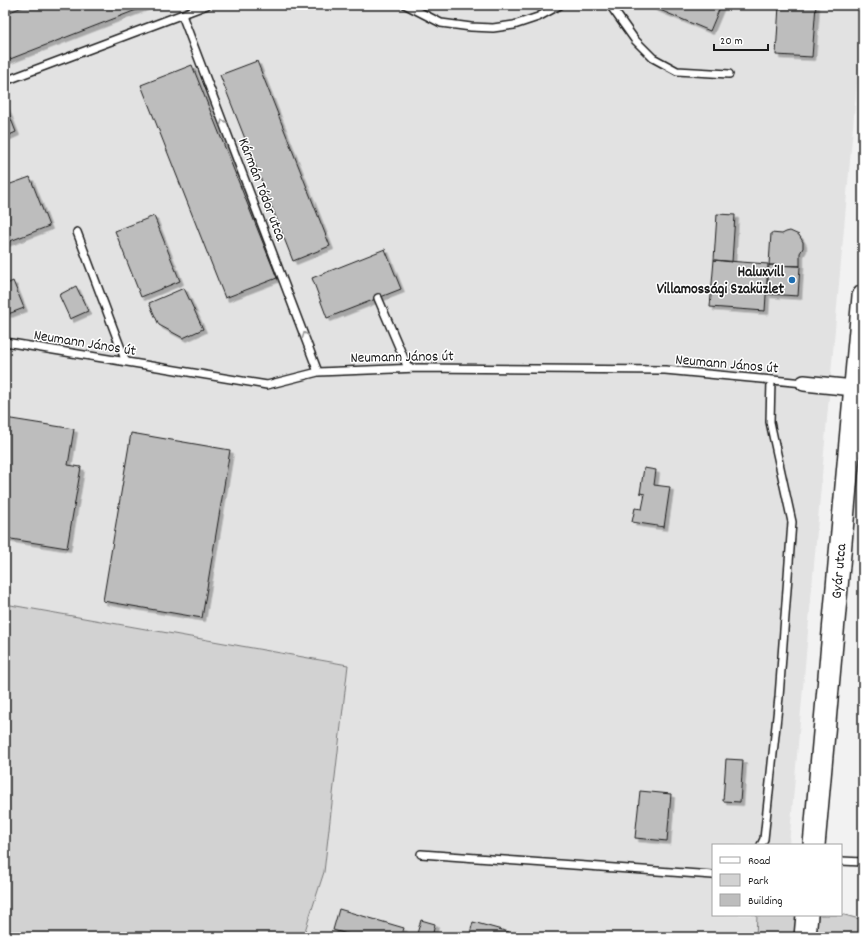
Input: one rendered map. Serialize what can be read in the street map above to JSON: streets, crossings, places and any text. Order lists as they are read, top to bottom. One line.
{"streets":{"main road":["Gyár utca"],"lane":["Kármán Tódor utca","Neumann János út"]},"crossings":[["Kármán Tódor utca","Neumann János út"]],"one_way":["Kármán Tódor utca"],"places":["Haluxvill Villamossági Szaküzlet"],"legend":["Road","Park","Building"],"scale_bar":"20 m"}
